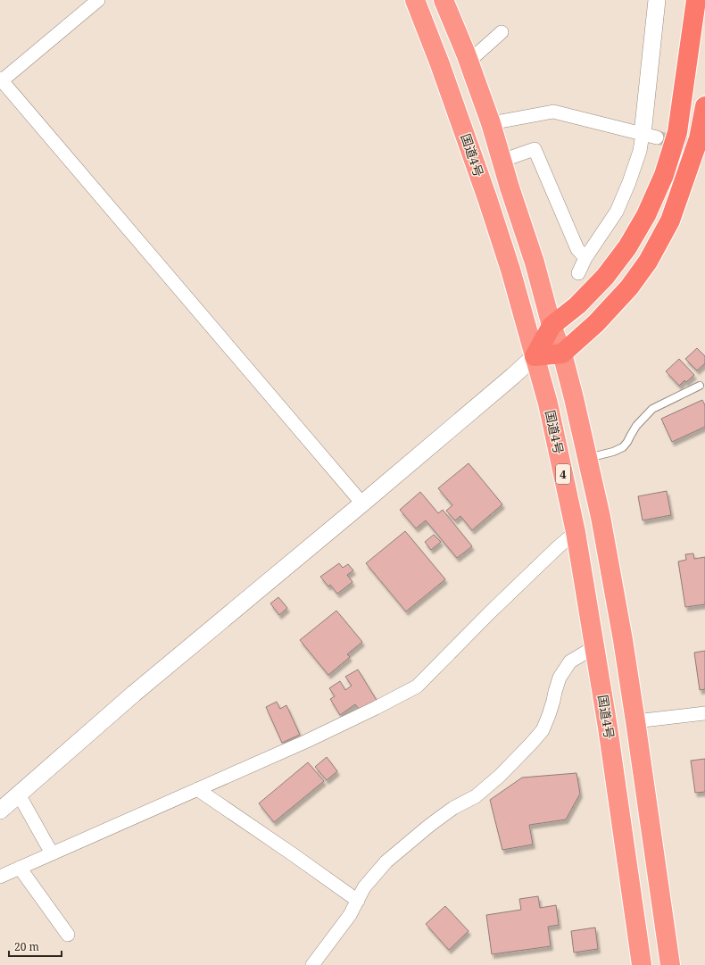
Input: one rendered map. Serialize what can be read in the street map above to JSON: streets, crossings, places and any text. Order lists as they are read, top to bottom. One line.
{"streets":{"highway":["国道4号","4"]},"scale_bar":"20 m"}
